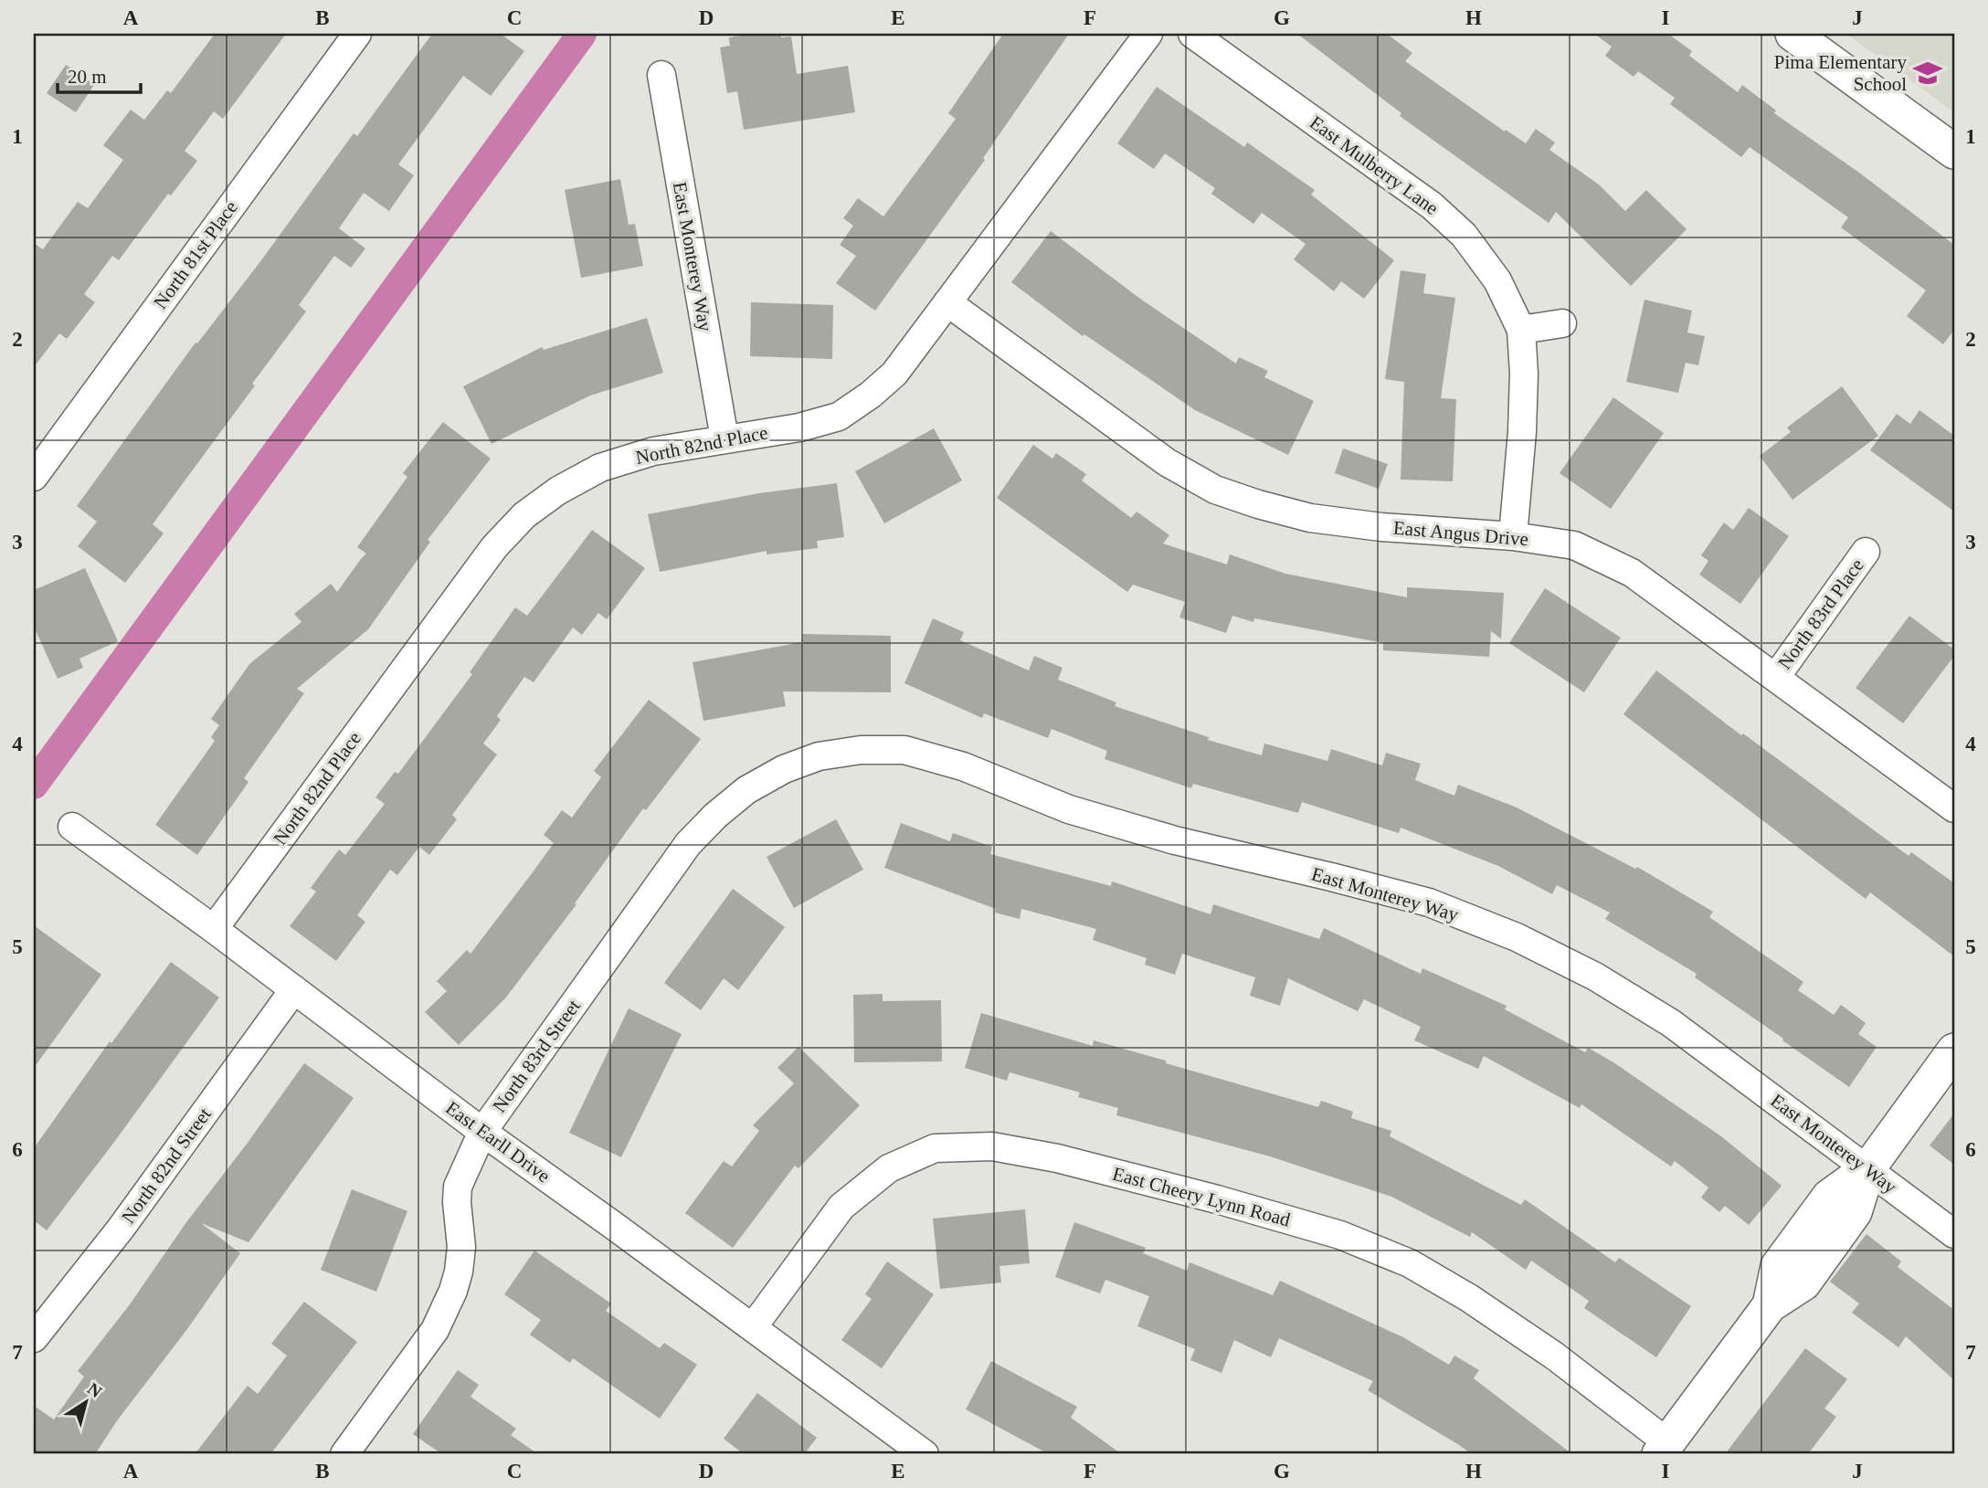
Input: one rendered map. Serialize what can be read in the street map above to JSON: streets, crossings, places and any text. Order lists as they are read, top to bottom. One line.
{"streets":{"street":["East Mulberry Lane","North 81st Place","East Monterey Way","North 82nd Place","East Angus Drive","North 83rd Place","North 83rd Street","East Earll Drive","North 82nd Street","East Cheery Lynn Road"]},"crossings":[["East Mulberry Lane","East Angus Drive"],["East Monterey Way","North 82nd Place"],["East Monterey Way","North 83rd Street"],["North 82nd Place","East Angus Drive"],["North 82nd Place","East Earll Drive"],["East Angus Drive","North 83rd Place"],["North 83rd Street","East Earll Drive"],["East Earll Drive","North 82nd Street"],["East Earll Drive","East Cheery Lynn Road"]],"places":{"school or university":["Pima Elementary School"]},"scale_bar":"20 m","north":"top right","grid":{"columns":["A","B","C","D","E","F","G","H","I","J"],"rows":["1","2","3","4","5","6","7"]}}
